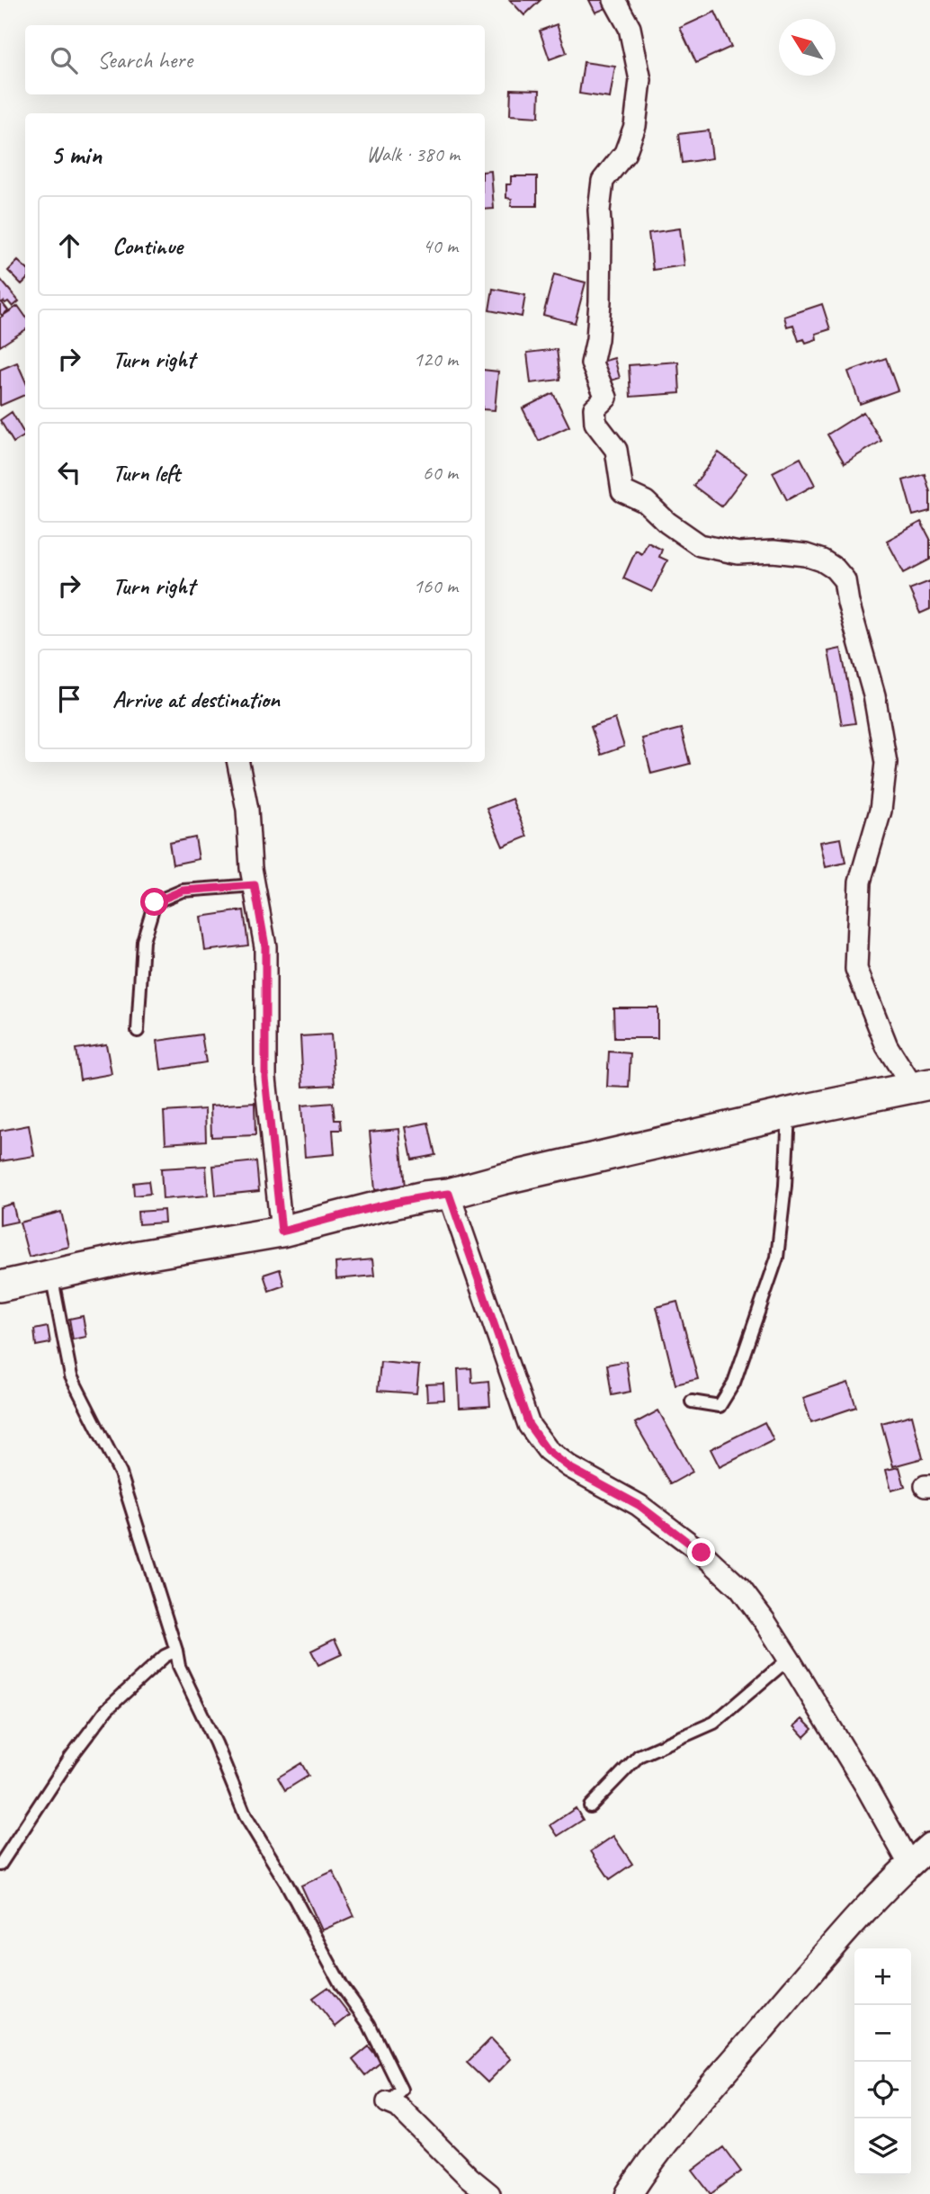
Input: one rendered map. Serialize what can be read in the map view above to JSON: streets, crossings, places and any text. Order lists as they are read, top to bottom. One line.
{"north":"top left","page":{"search":"Search here","heading":["5 min","Walk · 380 m"],"list":[["Continue","40 m"],["Turn right","120 m"],["Turn left","60 m"],["Turn right","160 m"],"Arrive at destination"],"map_buttons":["+","−"]}}
